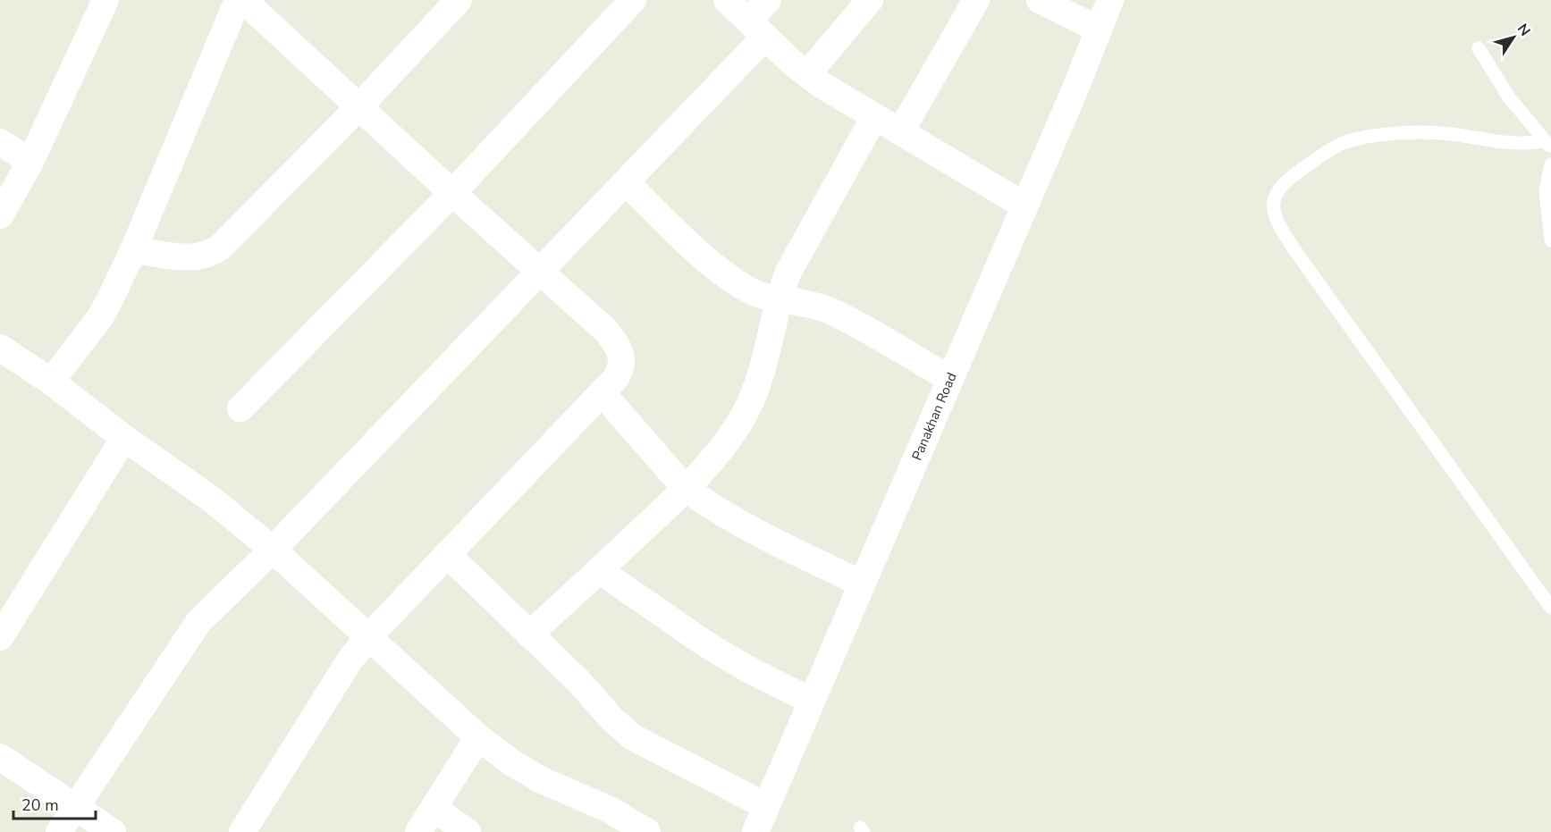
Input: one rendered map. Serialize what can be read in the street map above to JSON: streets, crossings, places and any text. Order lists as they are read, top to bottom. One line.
{"streets":{"street":["Panakhan Road"]},"scale_bar":"20 m","north":"top right"}
